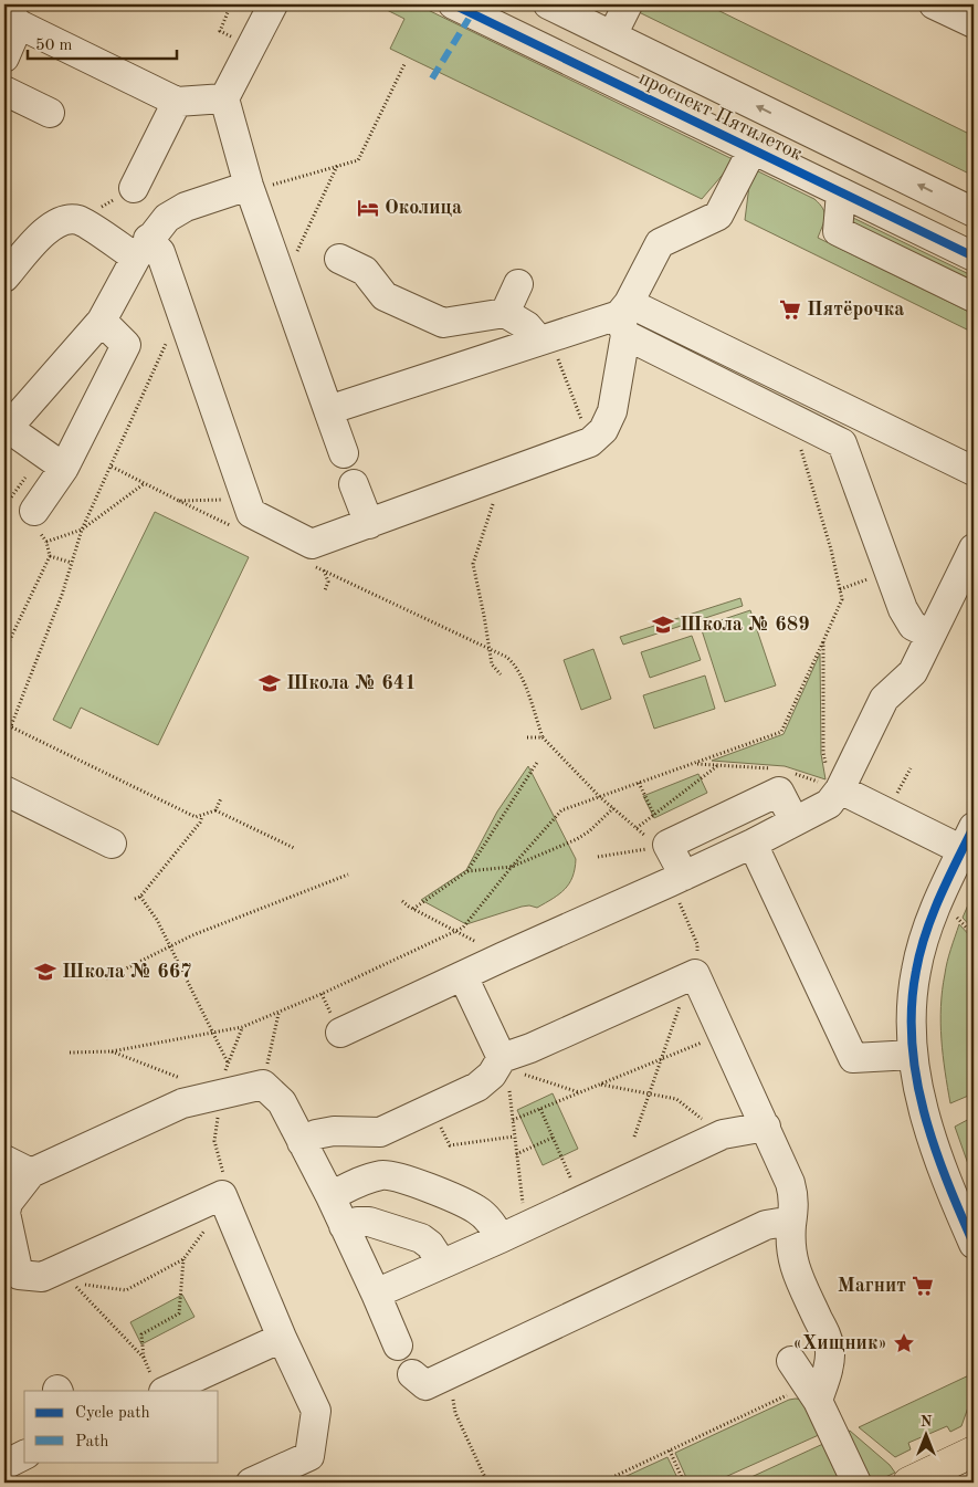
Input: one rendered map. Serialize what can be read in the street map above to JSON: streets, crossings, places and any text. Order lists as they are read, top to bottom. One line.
{"streets":{"street":["проспект Пятилеток"]},"places":{"hotel":["Околица"],"supermarket":["Пятёрочка","Магнит"],"school or university":["Школа № 689","Школа № 641","Школа № 667"],"place":["«Хищник»"]},"legend":["Cycle path","Path"],"scale_bar":"50 m","north":"top"}
